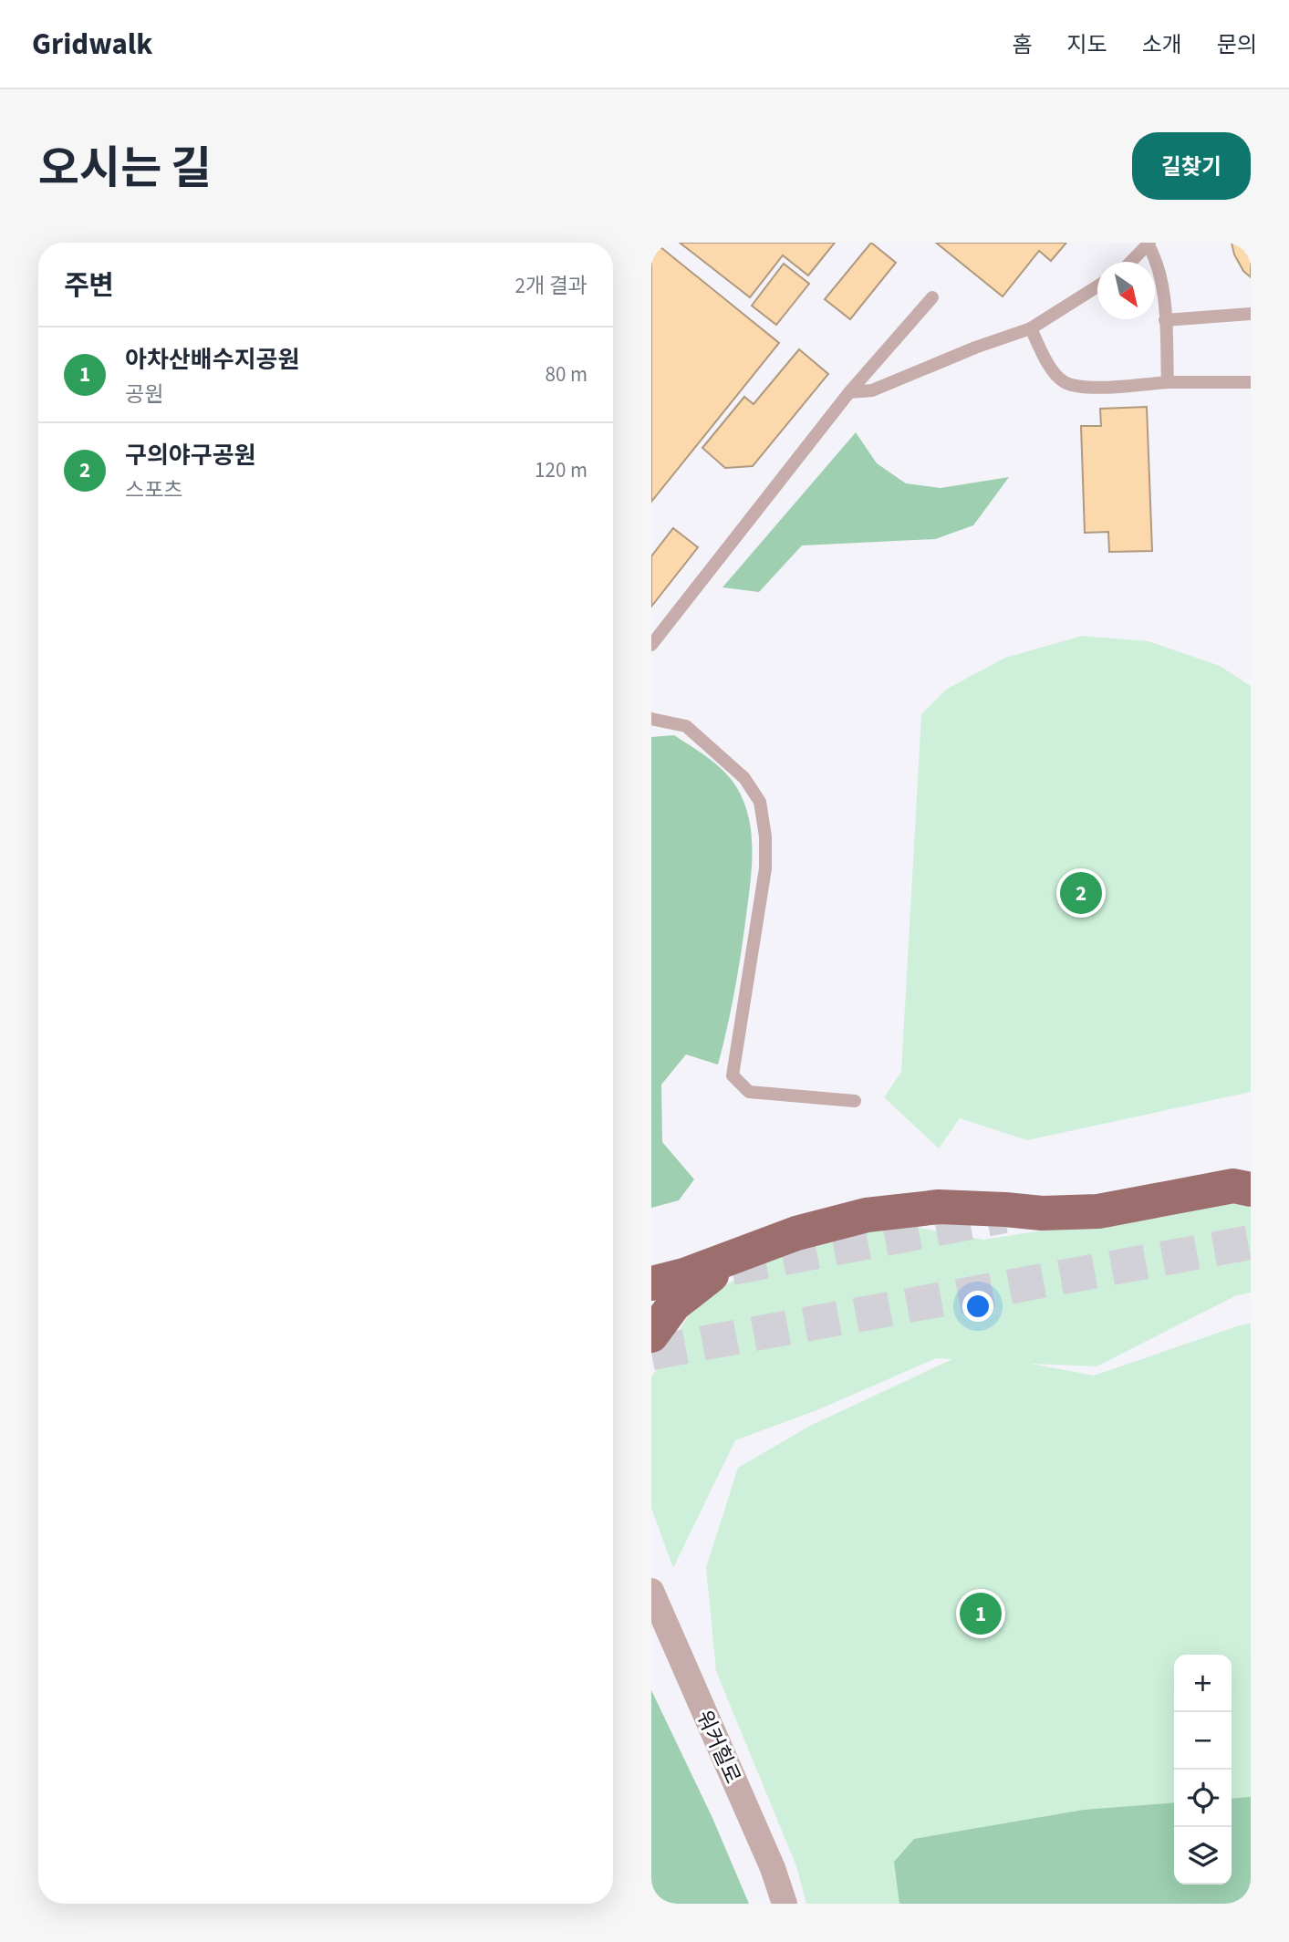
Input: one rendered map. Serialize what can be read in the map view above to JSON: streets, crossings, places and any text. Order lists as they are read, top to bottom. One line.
{"streets":{"street":["워커힐로"]},"north":"bottom right","page":{"header":"Gridwalk","nav":["홈","지도","소개","문의"],"title":"오시는 길","buttons":"길찾기","heading":["주변","2개 결과"],"list":[{"mark":"1","name":"아차산배수지공원","note":"공원","value":"80 m"},{"mark":"2","name":"구의야구공원","note":"스포츠","value":"120 m"}],"pins":["2","1"],"map_buttons":["+","−"]}}
